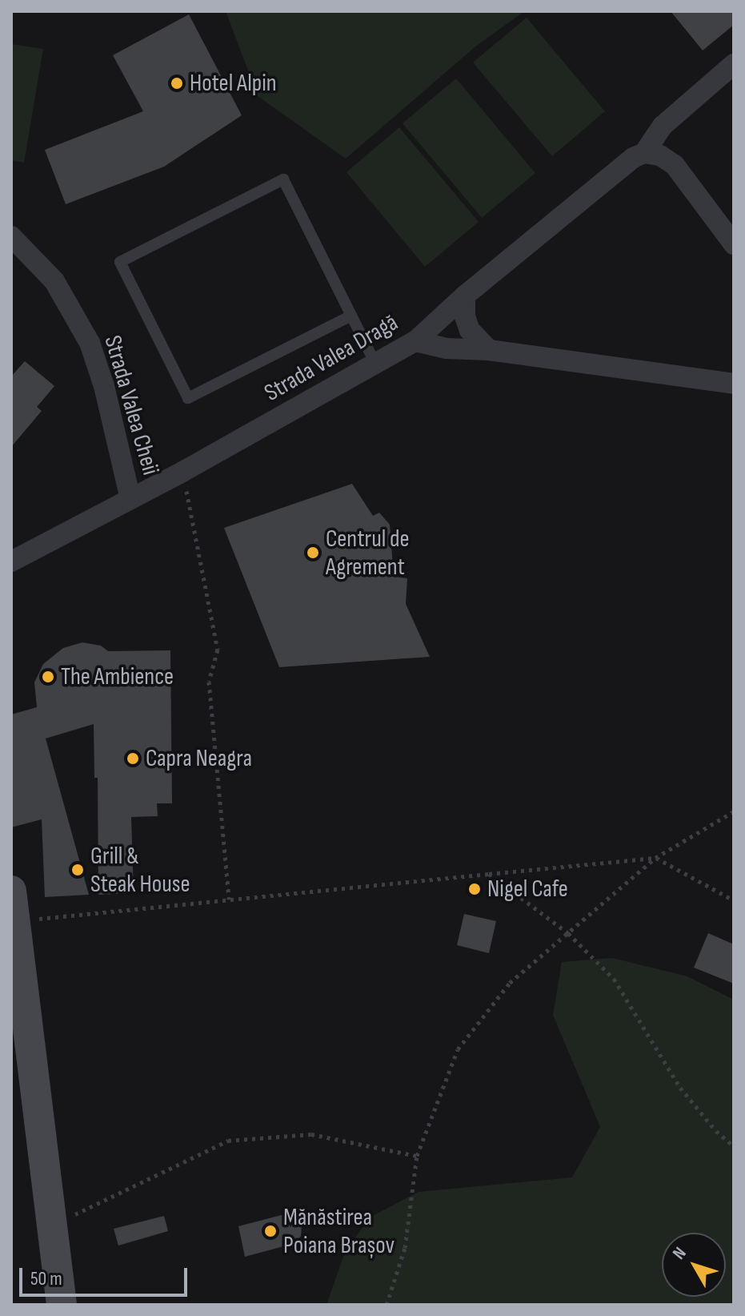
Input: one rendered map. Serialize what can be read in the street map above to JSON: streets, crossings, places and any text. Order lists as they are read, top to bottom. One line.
{"streets":{"street":["Strada Valea Dragă","Strada Valea Cheii"]},"crossings":[["Strada Valea Dragă","Strada Valea Cheii"]],"places":["Hotel Alpin","Centrul de Agrement","The Ambience","Capra Neagra","Grill & Steak House","Nigel Cafe","Mănăstirea Poiana Brașov"],"scale_bar":"50 m","north":"top left"}
